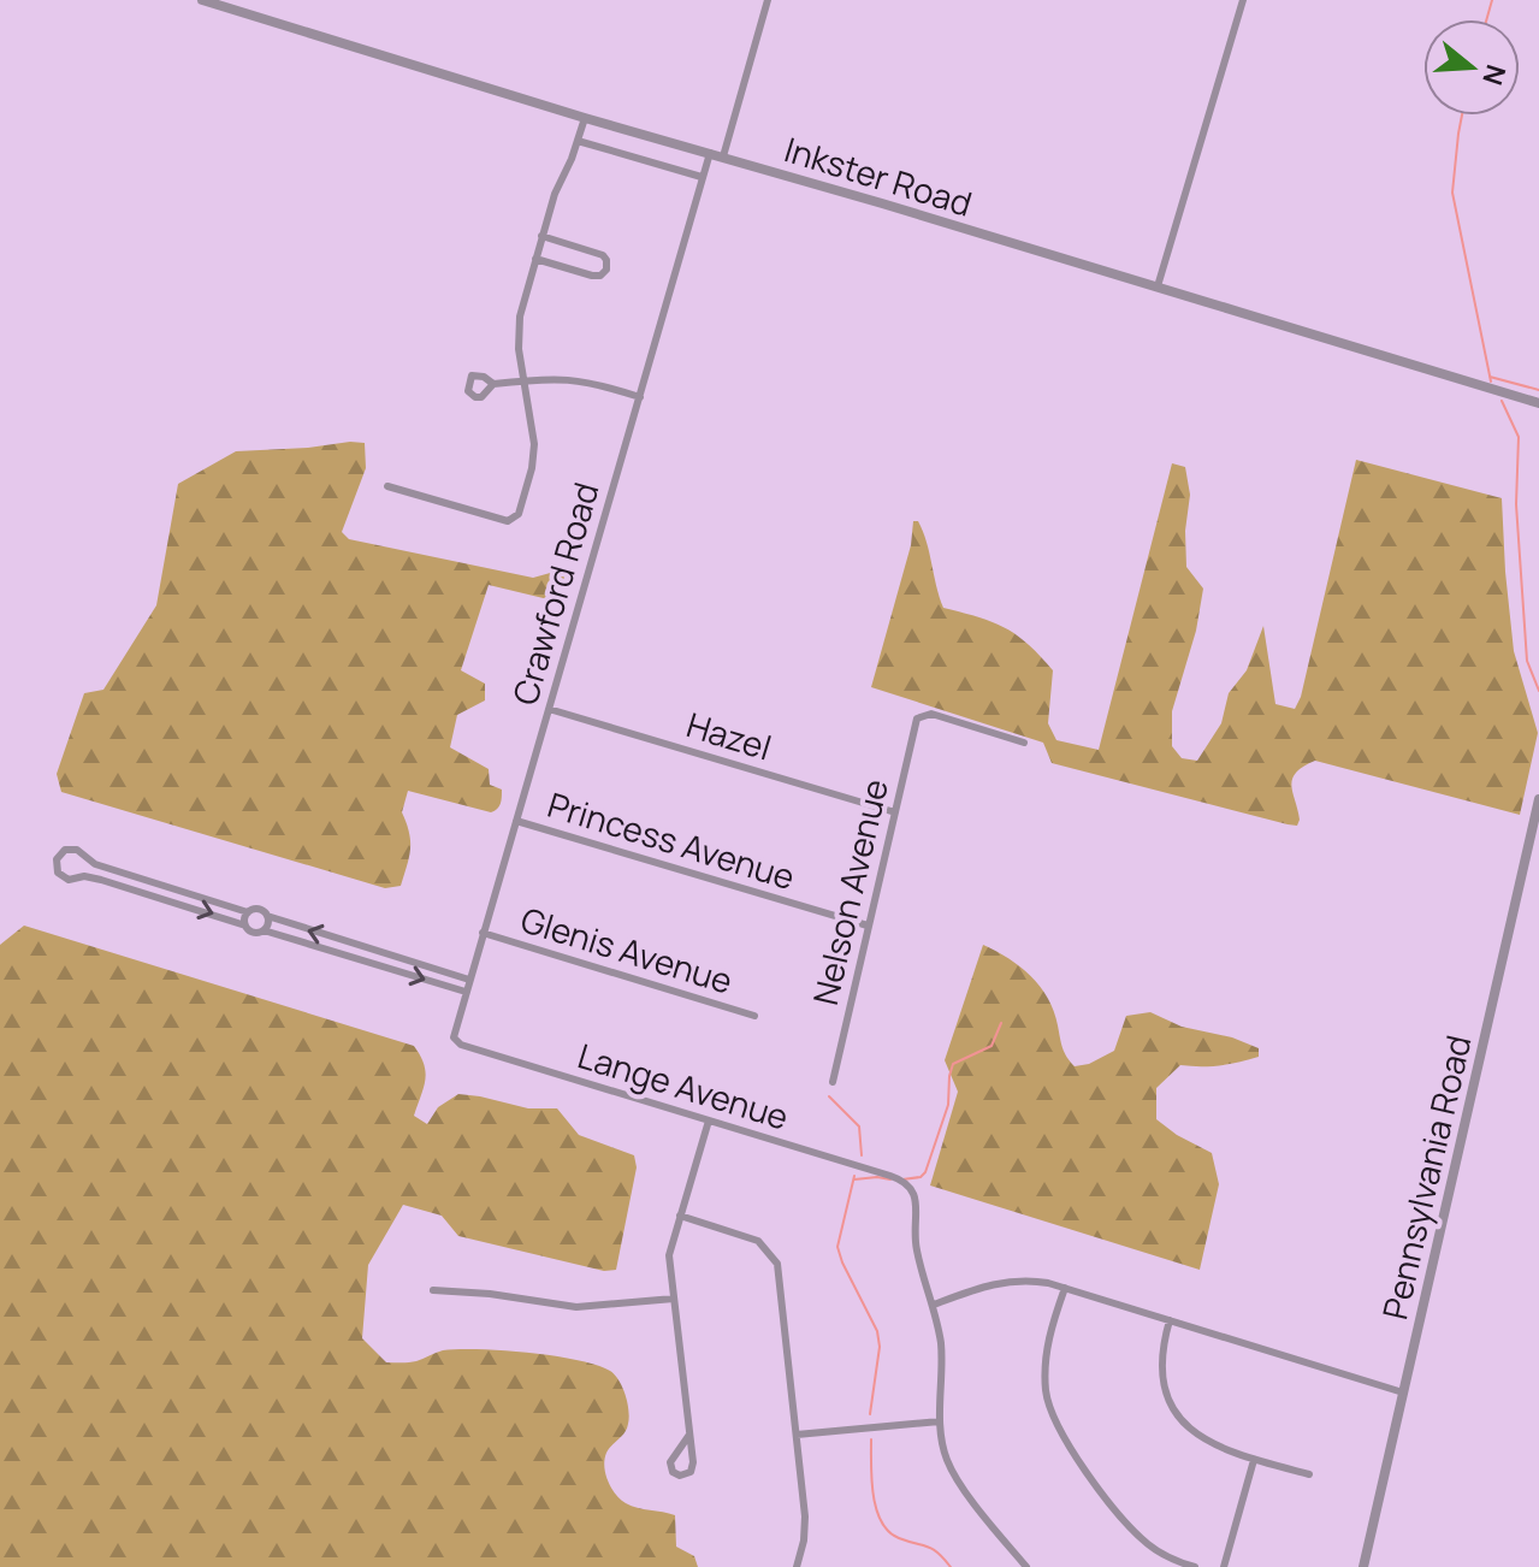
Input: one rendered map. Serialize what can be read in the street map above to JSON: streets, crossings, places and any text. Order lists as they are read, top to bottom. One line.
{"streets":{"street":["Inkster Road","Crawford Road","Hazel","Princess Avenue","Nelson Avenue","Glenis Avenue","Lange Avenue","Pennsylvania Road"]},"crossings":[["Inkster Road","Crawford Road"],["Crawford Road","Hazel"],["Crawford Road","Princess Avenue"],["Crawford Road","Glenis Avenue"],["Crawford Road","Lange Avenue"],["Hazel","Nelson Avenue"],["Princess Avenue","Nelson Avenue"]],"north":"right"}
